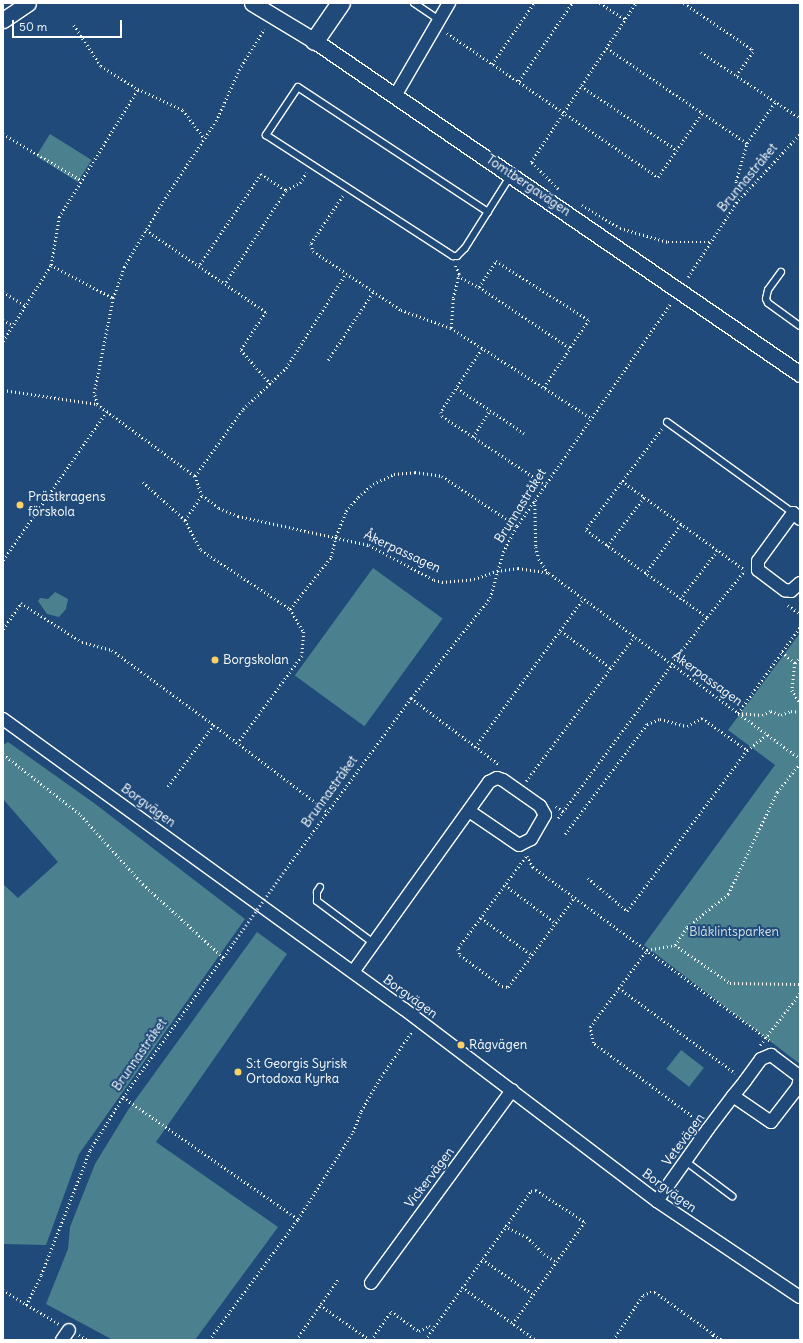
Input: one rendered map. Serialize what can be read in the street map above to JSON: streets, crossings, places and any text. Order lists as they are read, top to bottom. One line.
{"streets":{"street":["Tomtbergavägen","Borgvägen","Vetevägen","Vickervägen"],"path":["Brunnastråket","Åkerpassagen"]},"crossings":[["Brunnastråket","Åkerpassagen"],["Borgvägen","Vetevägen"],["Borgvägen","Vickervägen"]],"parks":["Blåklintsparken"],"places":["Prästkragens förskola","Borgskolan","Rågvägen","S:t Georgis Syrisk Ortodoxa Kyrka"],"scale_bar":"50 m"}
